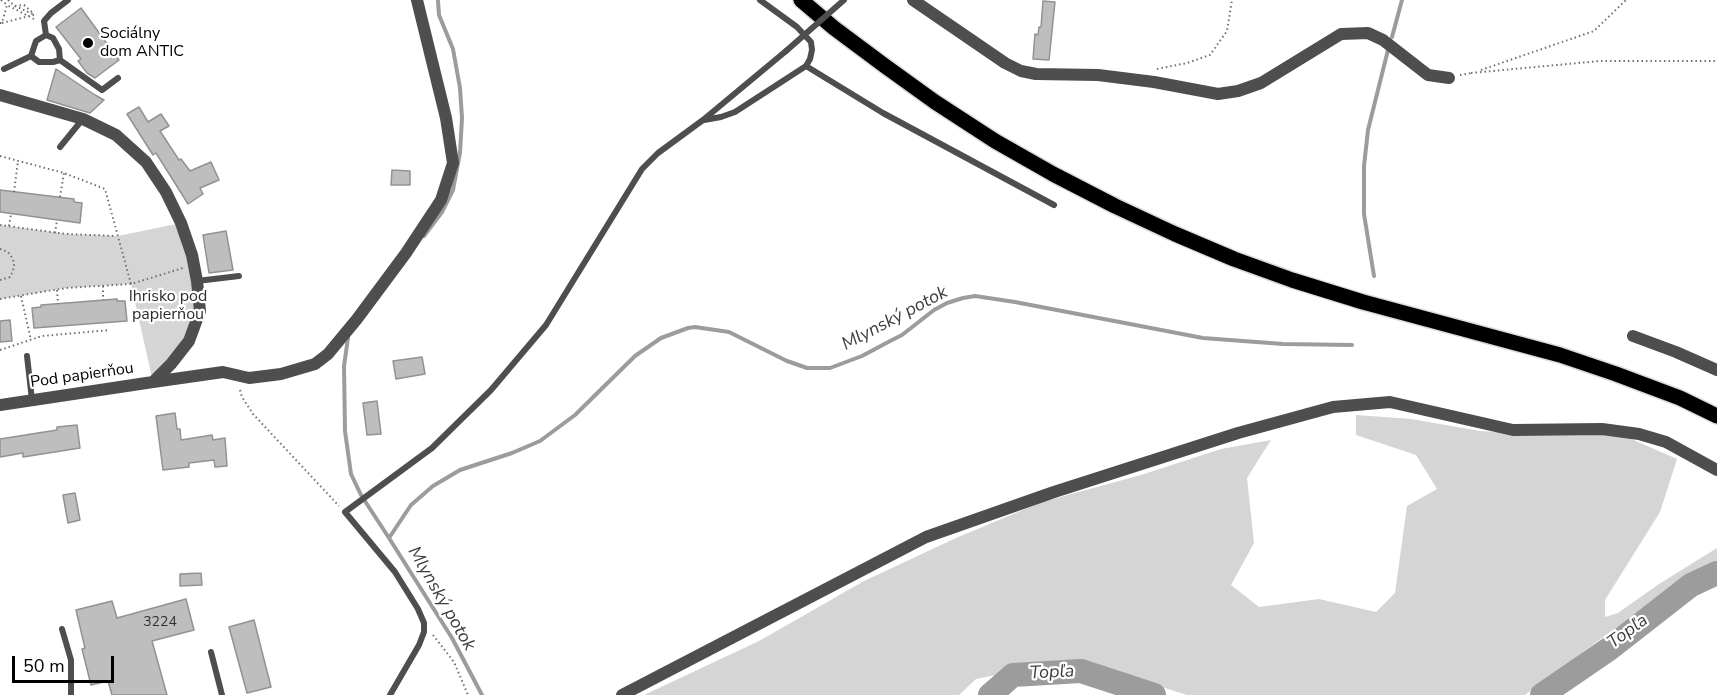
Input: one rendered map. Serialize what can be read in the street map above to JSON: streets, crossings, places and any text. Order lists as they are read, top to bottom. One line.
{"streets":{"street":["Pod papierňou"]},"water":["Mlynský potok","Topľa"],"parks":["Ihrisko pod papierňou"],"places":["Sociálny dom ANTIC"],"house_numbers":["3224"],"scale_bar":"50 m"}
